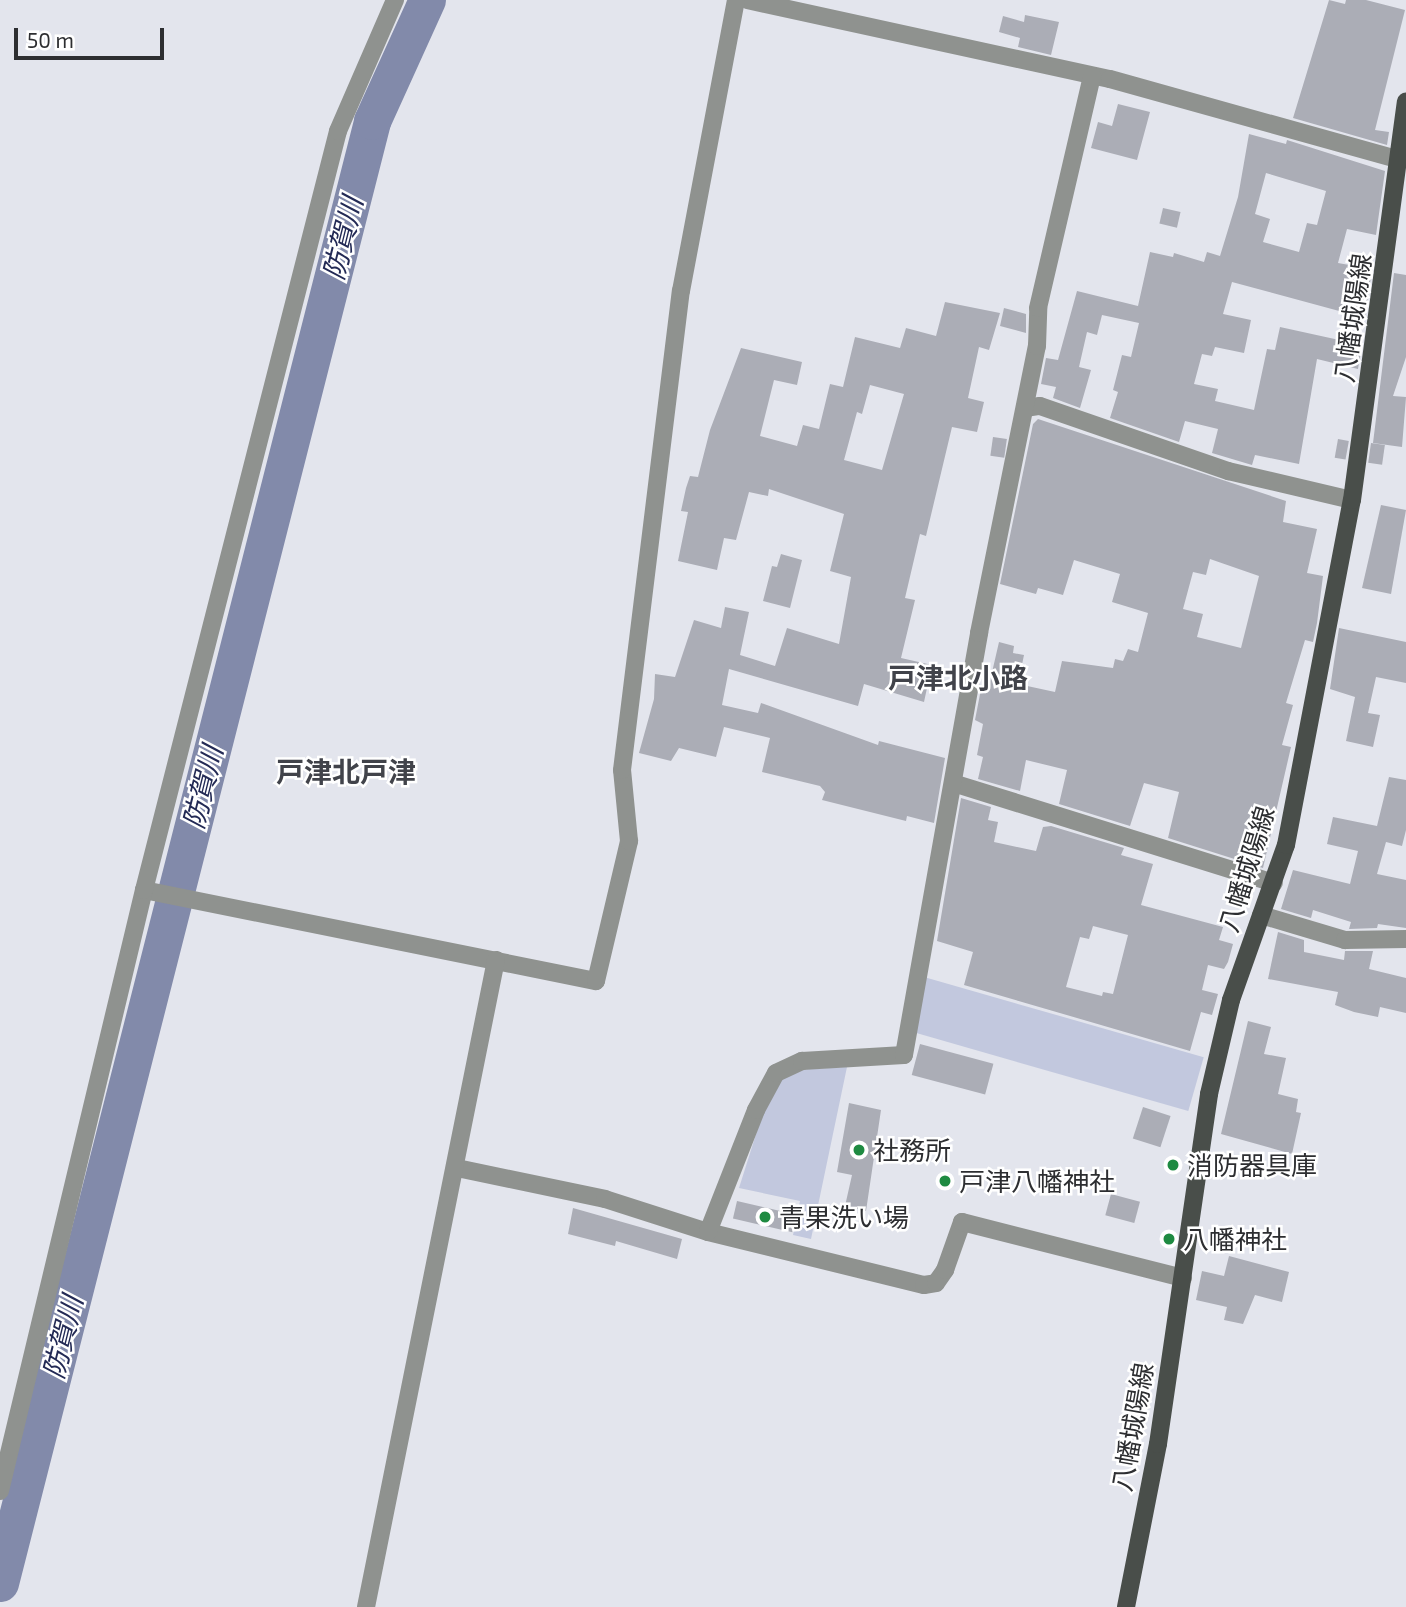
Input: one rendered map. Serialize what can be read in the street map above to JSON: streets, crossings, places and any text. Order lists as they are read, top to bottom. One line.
{"streets":{"main road":["八幡城陽線"]},"districts":["戸津北小路","戸津北戸津"],"water":["防賀川"],"places":["社務所","消防器具庫","戸津八幡神社","青果洗い場","八幡神社"],"scale_bar":"50 m"}
